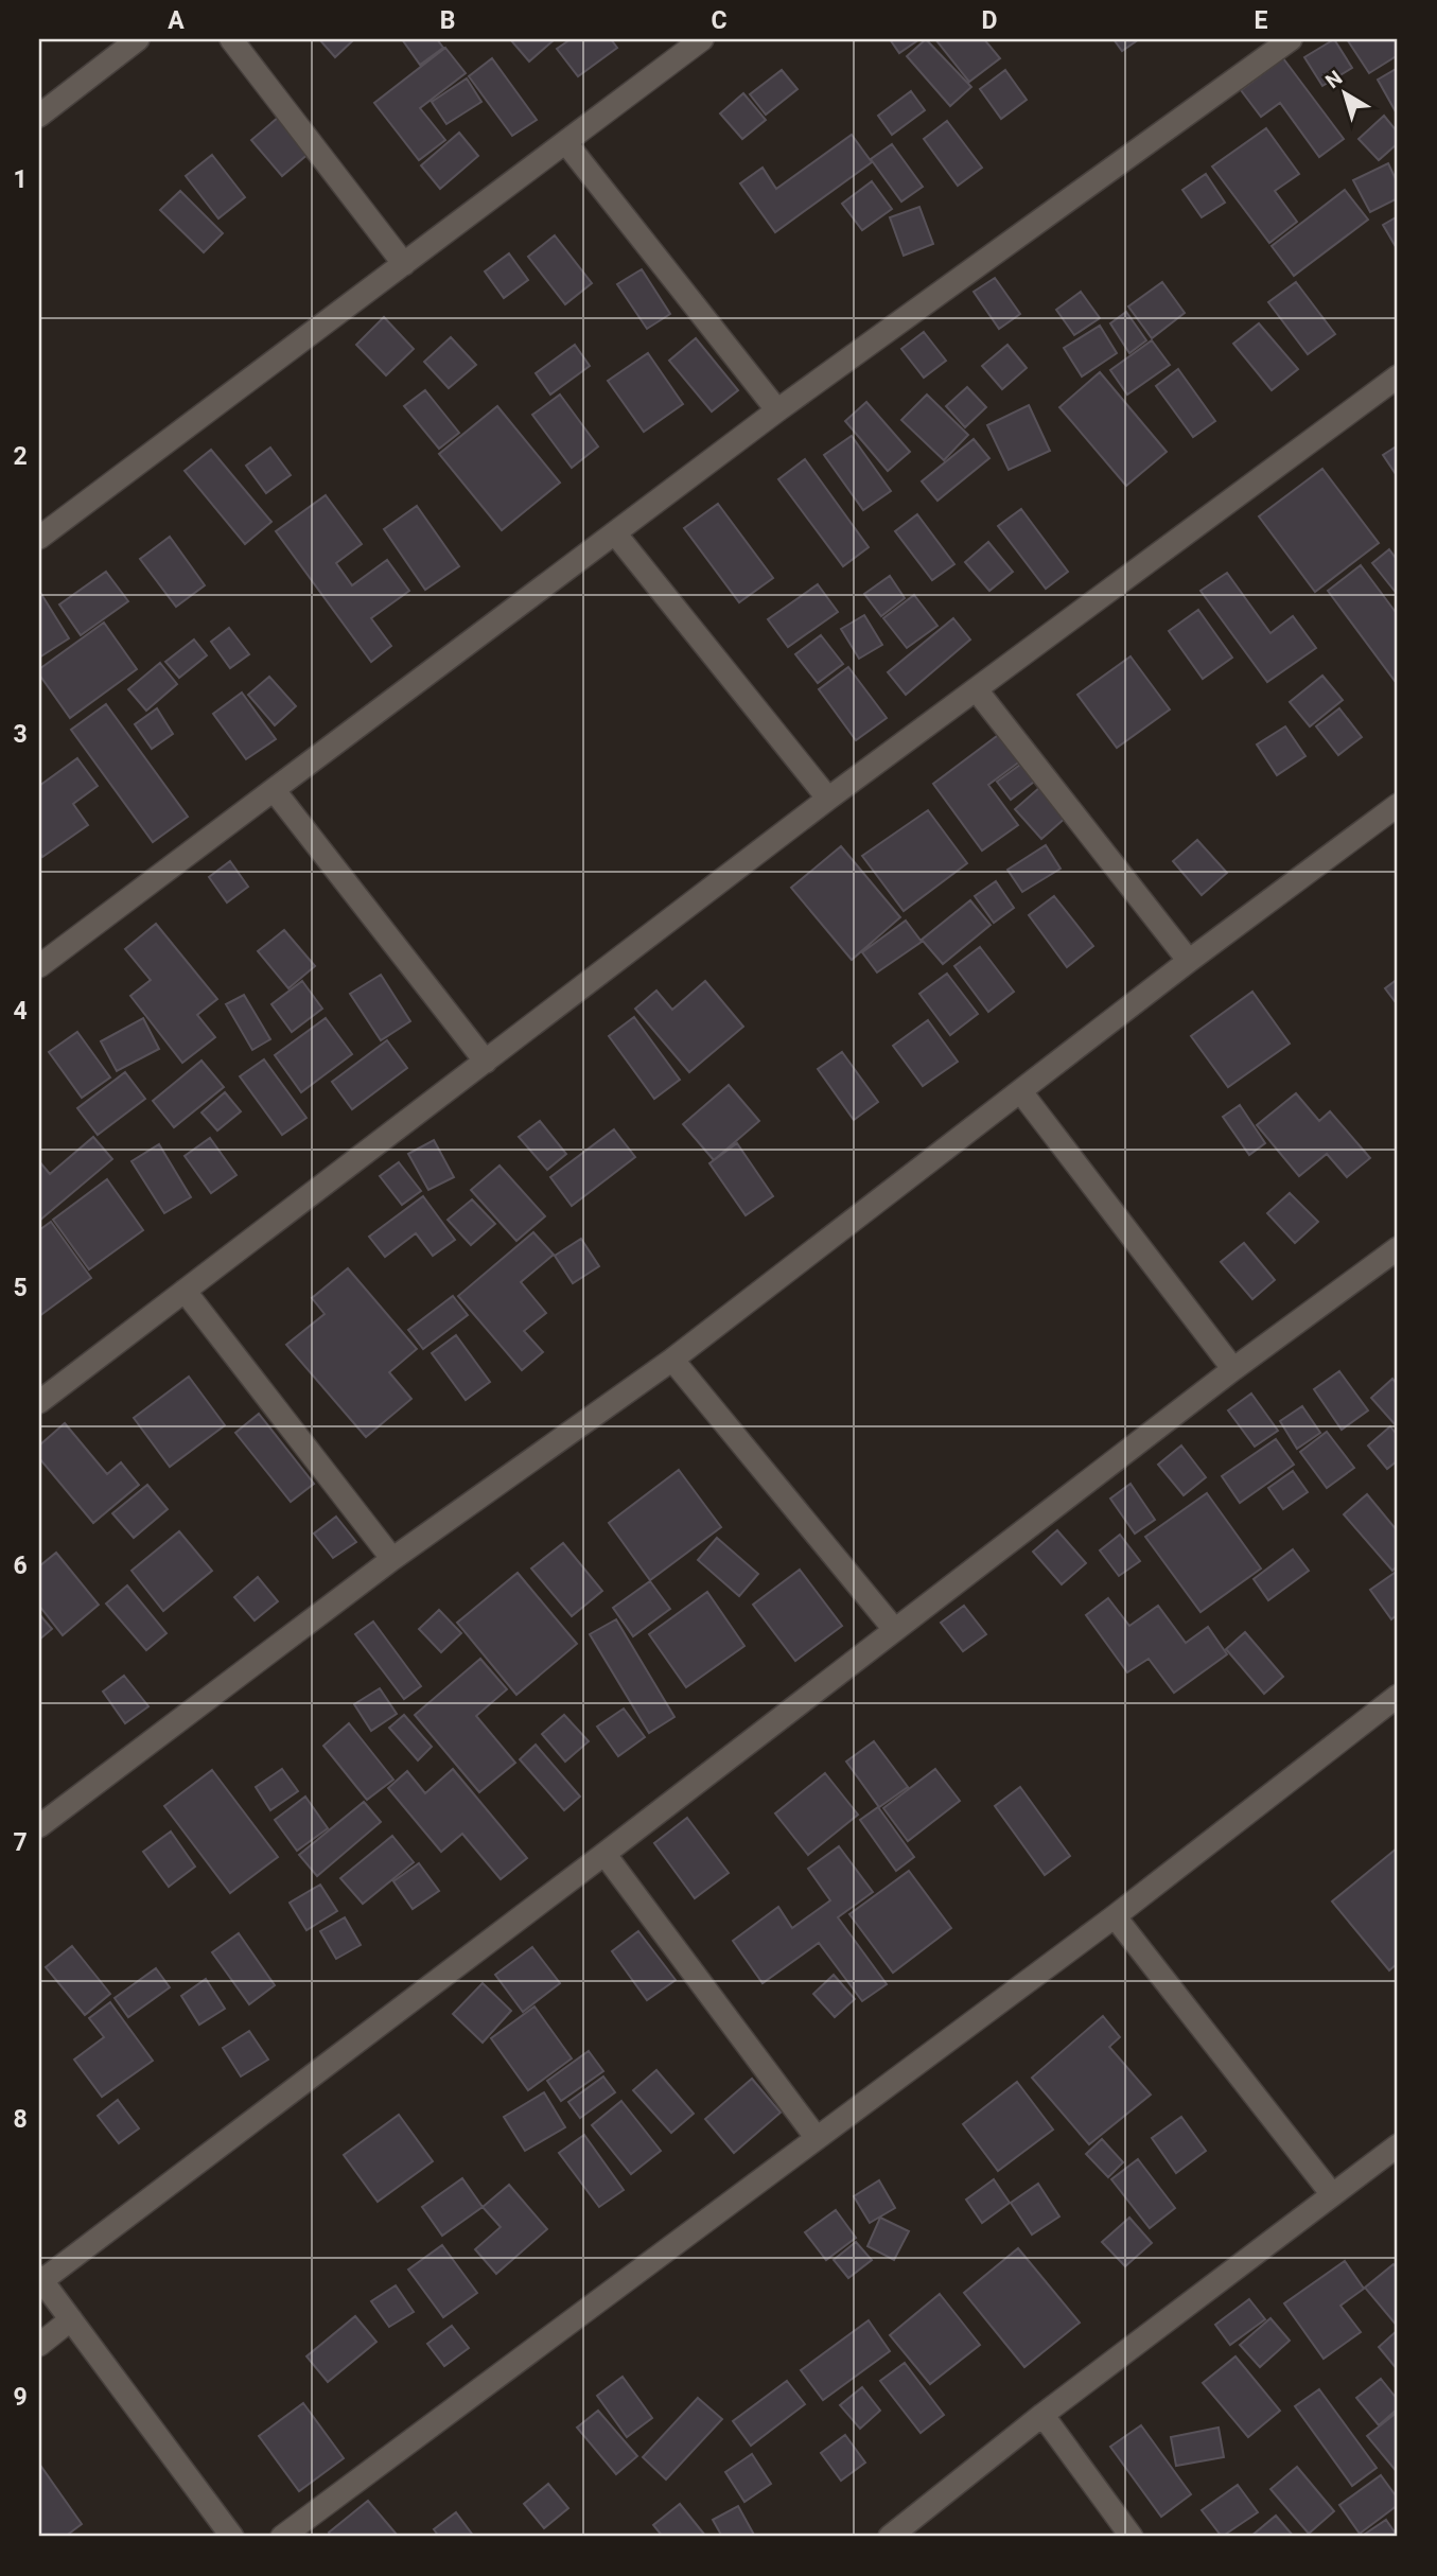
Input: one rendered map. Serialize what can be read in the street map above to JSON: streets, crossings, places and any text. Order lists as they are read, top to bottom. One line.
{"north":"top left","grid":{"columns":["A","B","C","D","E"],"rows":["1","2","3","4","5","6","7","8","9"]}}
